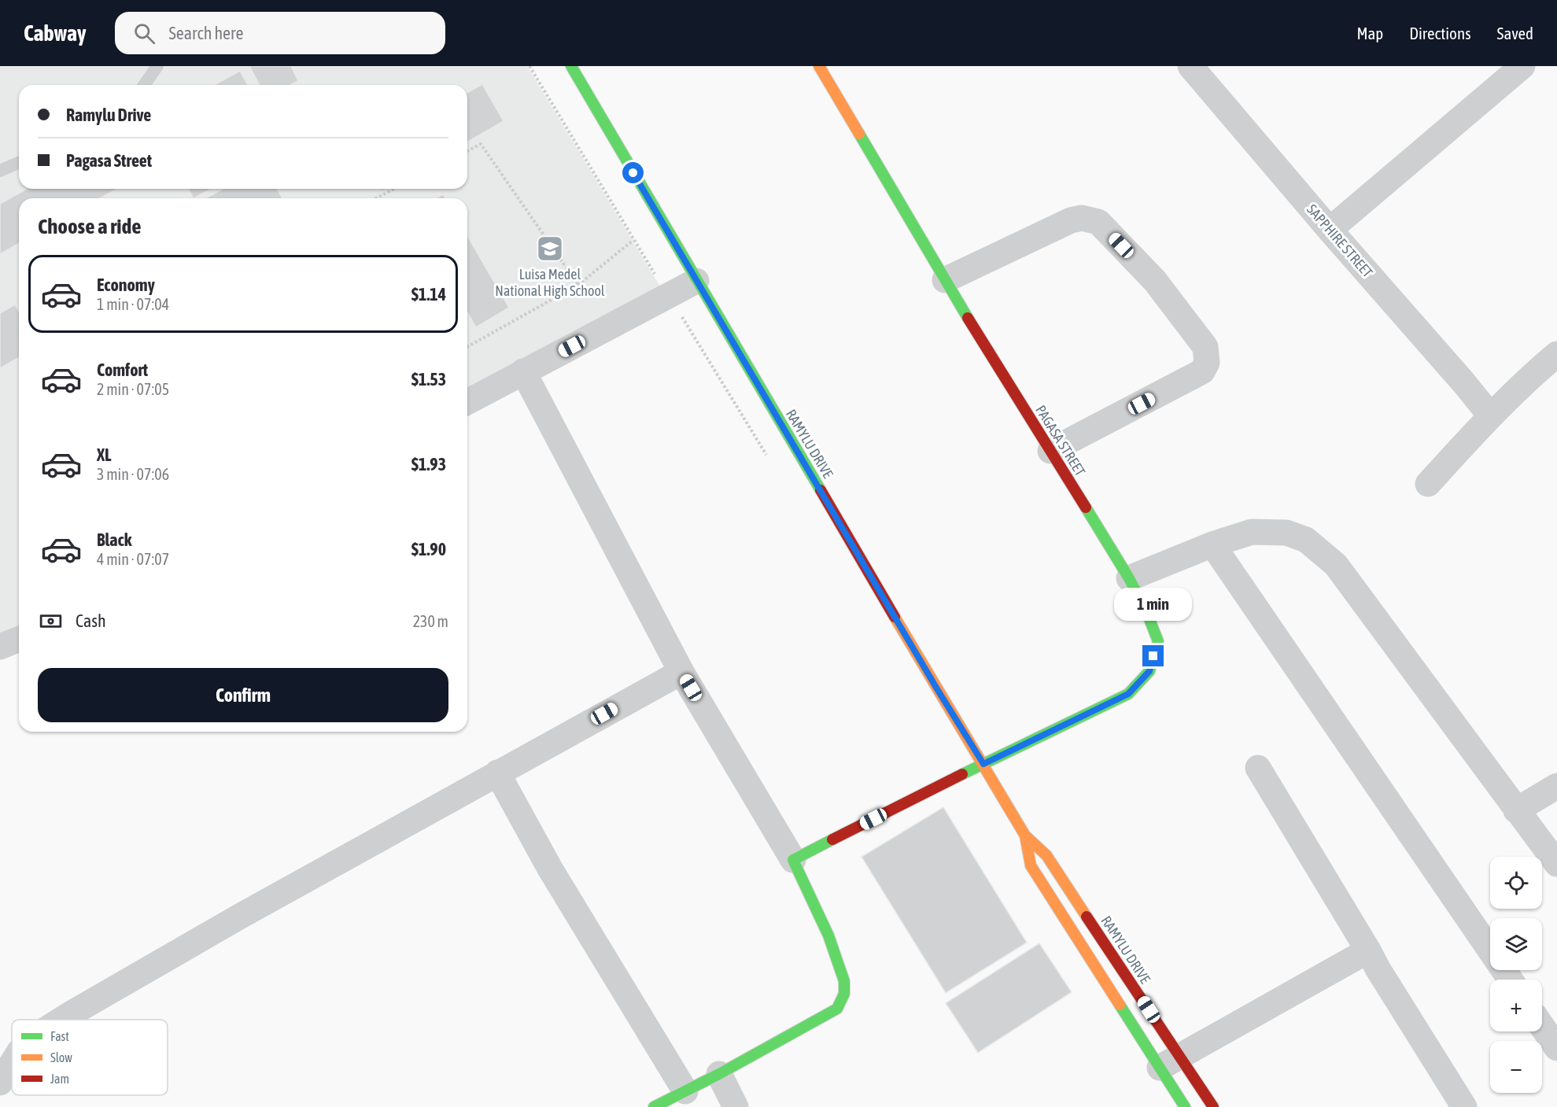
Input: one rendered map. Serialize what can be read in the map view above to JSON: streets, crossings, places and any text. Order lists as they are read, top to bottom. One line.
{"streets":{"street":["SAPPHIRE STREET","PAGASA STREET","RAMYLU DRIVE"]},"crossings":[["PAGASA STREET","RAMYLU DRIVE"]],"places":{"school or university":["Luisa Medel National High School"]},"legend":["Fast","Slow","Jam"],"page":{"header":"Cabway","search":"Search here","nav":["Map","Directions","Saved"],"banner":["Ramylu Drive","Pagasa Street"],"heading":"Choose a ride","list":[{"name":"Economy","note":"1 min · 07:04","value":"$1.14"},{"name":"Comfort","note":"2 min · 07:05","value":"$1.53"},{"name":"XL","note":"3 min · 07:06","value":"$1.93"},{"name":"Black","note":"4 min · 07:07","value":"$1.90"}],"bubble":"1 min","pay":["Cash","230 m"],"buttons":"Confirm","map_buttons":["+","−"]}}
